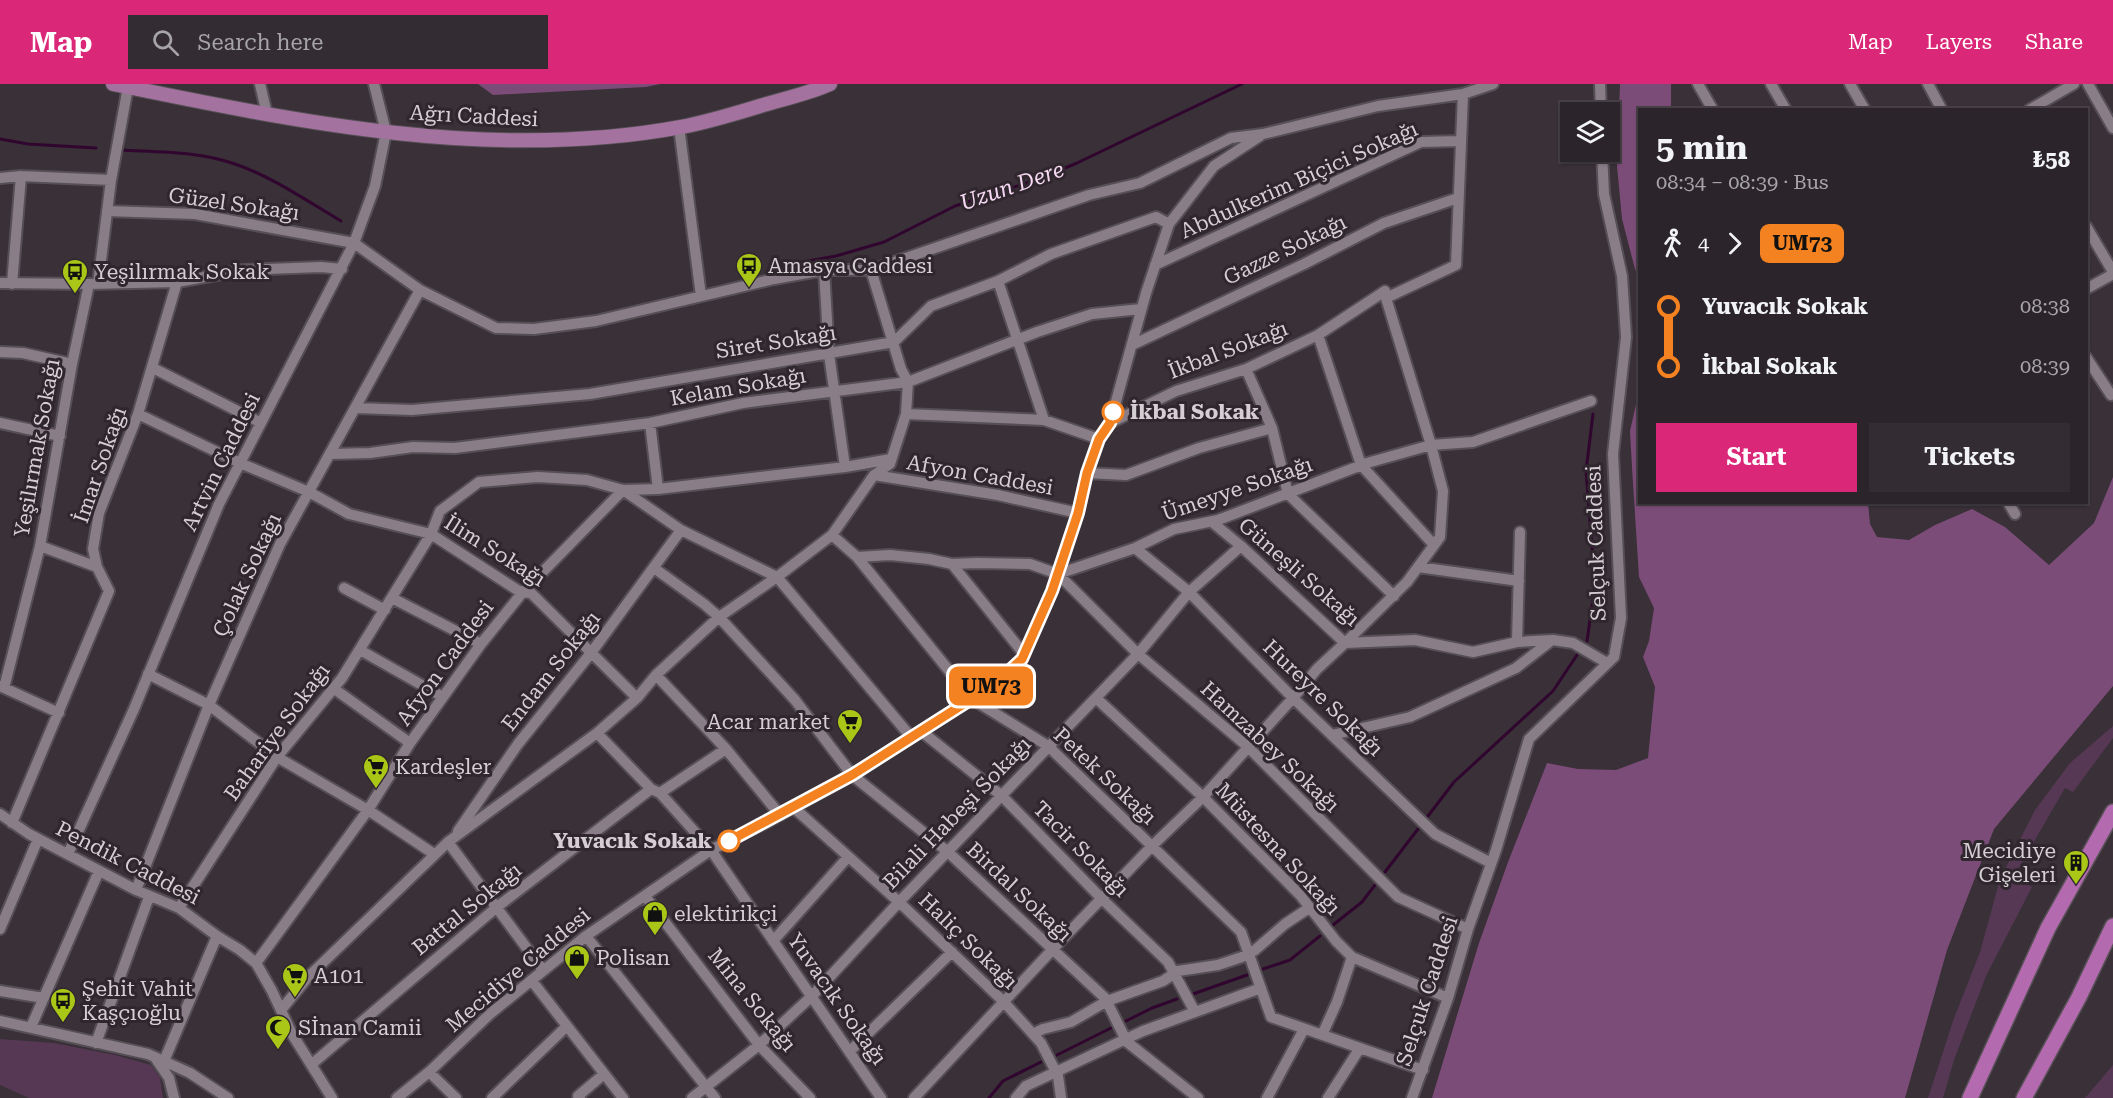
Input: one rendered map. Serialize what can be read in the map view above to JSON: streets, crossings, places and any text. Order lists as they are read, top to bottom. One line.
{"streets":{"main road":["Ağrı Caddesi"],"street":["Abdulkerim Biçici Sokağı","Güzel Sokağı","Gazze Sokağı","Siret Sokağı","İkbal Sokağı","Kelam Sokağı","Yeşilırmak Sokağı","Artvin Caddesi","İmar Sokağı","Afyon Caddesi","Ümeyye Sokağı","Selçuk Caddesi","İlim Sokağı","Güneşli Sokağı","Çolak Sokağı","Endam Sokağı","Hureyre Sokağı","Bahariye Sokağı","Hamzabey Sokağı","Petek Sokağı","Bilali Habeşi Sokağı","Tacir Sokağı","Müstesna Sokağı","Pendik Caddesi","Birdal Sokağı","Battal Sokağı","Haliç Sokağı","Mecidiye Caddesi","Yuvacık Sokağı","Mina Sokağı"]},"crossings":[["Ağrı Caddesi","Yeşilırmak Sokağı"],["Ağrı Caddesi","Artvin Caddesi"],["Abdulkerim Biçici Sokağı","İkbal Sokağı"],["Abdulkerim Biçici Sokağı","Mecidiye Caddesi"],["Güzel Sokağı","Yeşilırmak Sokağı"],["Güzel Sokağı","Artvin Caddesi"],["Gazze Sokağı","İkbal Sokağı"],["Gazze Sokağı","Mecidiye Caddesi"],["Siret Sokağı","Çolak Sokağı"],["İkbal Sokağı","Mecidiye Caddesi"],["Kelam Sokağı","Çolak Sokağı"],["Kelam Sokağı","Mecidiye Caddesi"],["Artvin Caddesi","İlim Sokağı"],["Artvin Caddesi","Pendik Caddesi"],["İmar Sokağı","İlim Sokağı"],["İmar Sokağı","Pendik Caddesi"],["Afyon Caddesi","İlim Sokağı"],["Afyon Caddesi","Bahariye Sokağı"],["Afyon Caddesi","Pendik Caddesi"],["Afyon Caddesi","Mecidiye Caddesi"],["Ümeyye Sokağı","Güneşli Sokağı"],["Ümeyye Sokağı","Hureyre Sokağı"],["Ümeyye Sokağı","Hamzabey Sokağı"],["Ümeyye Sokağı","Mecidiye Caddesi"],["Selçuk Caddesi","Güneşli Sokağı"],["Selçuk Caddesi","Hureyre Sokağı"],["Selçuk Caddesi","Hamzabey Sokağı"],["Selçuk Caddesi","Müstesna Sokağı"],["İlim Sokağı","Çolak Sokağı"],["İlim Sokağı","Endam Sokağı"],["İlim Sokağı","Bahariye Sokağı"],["Güneşli Sokağı","Bilali Habeşi Sokağı"],["Çolak Sokağı","Pendik Caddesi"],["Endam Sokağı","Birdal Sokağı"],["Hureyre Sokağı","Bilali Habeşi Sokağı"],["Bahariye Sokağı","Pendik Caddesi"],["Hamzabey Sokağı","Bilali Habeşi Sokağı"],["Hamzabey Sokağı","Mecidiye Caddesi"],["Petek Sokağı","Bilali Habeşi Sokağı"],["Petek Sokağı","Mecidiye Caddesi"],["Bilali Habeşi Sokağı","Tacir Sokağı"],["Bilali Habeşi Sokağı","Müstesna Sokağı"],["Bilali Habeşi Sokağı","Birdal Sokağı"],["Bilali Habeşi Sokağı","Haliç Sokağı"],["Bilali Habeşi Sokağı","Yuvacık Sokağı"],["Bilali Habeşi Sokağı","Mina Sokağı"],["Tacir Sokağı","Mecidiye Caddesi"],["Pendik Caddesi","Battal Sokağı"],["Birdal Sokağı","Mecidiye Caddesi"],["Battal Sokağı","Yuvacık Sokağı"],["Haliç Sokağı","Mecidiye Caddesi"],["Mecidiye Caddesi","Yuvacık Sokağı"],["Mecidiye Caddesi","Mina Sokağı"]],"water":["Uzun Dere"],"places":{"bus stop":["Amasya Caddesi","Yeşilırmak Sokak","Şehit Vahit Kaşçıoğlu"],"other":["İkbal Sokak","Yuvacık Sokak"],"supermarket":["Acar market","Kardeşler","A101"],"building":["Mecidiye Gişeleri"],"shop":["elektirikçi","Polisan"],"mosque":["Sİnan Camii"]},"lines":["bus line UM73"],"page":{"header":"Map","search":"Search here","nav":["Map","Layers","Share"],"on_map":"UM73","heading":["5 min","08:34 – 08:39 · Bus","₺58"],"legs":["4","UM73"],"list":[{"name":"Yuvacık Sokak","value":"08:38"},{"name":"İkbal Sokak","value":"08:39"}],"buttons":["Start","Tickets"]}}
